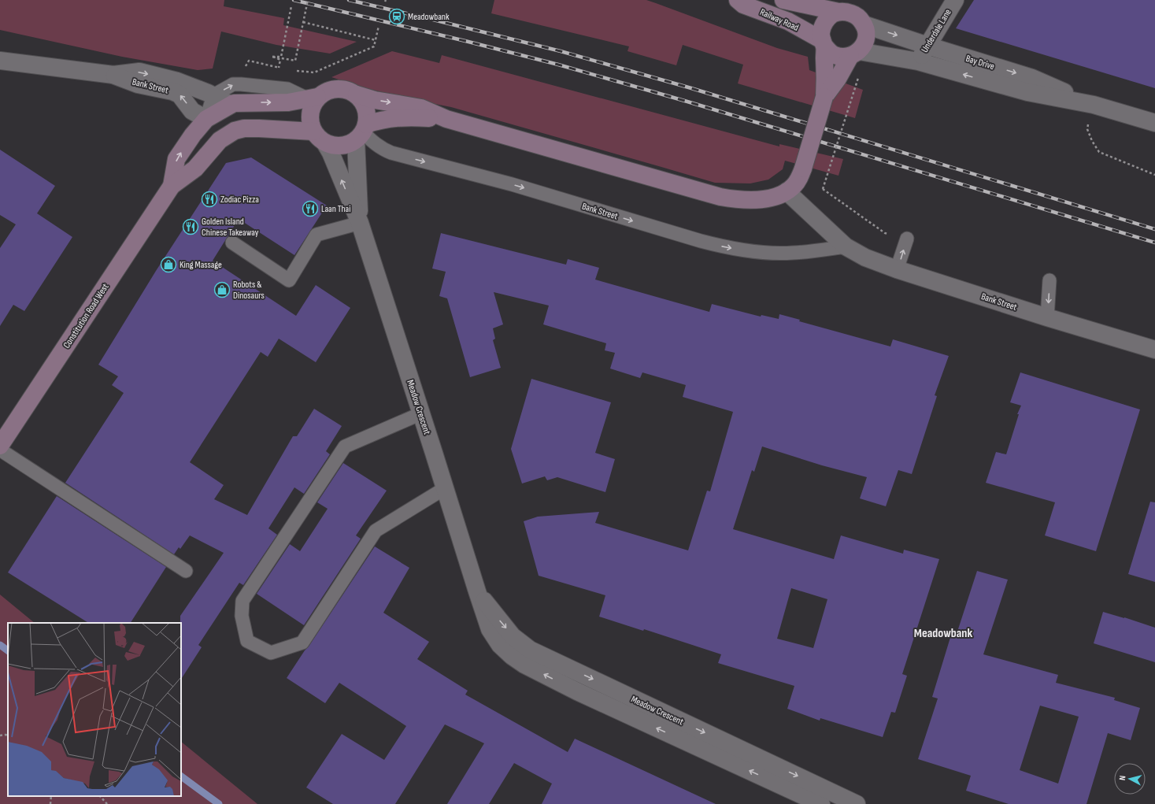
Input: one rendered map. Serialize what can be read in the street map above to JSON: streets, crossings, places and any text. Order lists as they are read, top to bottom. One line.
{"streets":{"main road":["Railway Road","Constitution Road West"],"street":["Underdale Lane","Bay Drive","Bank Street","Meadow Crescent"]},"crossings":[["Railway Road","Bay Drive"],["Underdale Lane","Bay Drive"],["Bank Street","Constitution Road West"],["Bank Street","Meadow Crescent"]],"districts":["Meadowbank"],"places":{"station":["Meadowbank"],"restaurant":["Zodiac Pizza","Laan Thai","Golden Island Chinese Takeaway"],"shop":["King Massage","Robots & Dinosaurs"]},"north":"left"}
